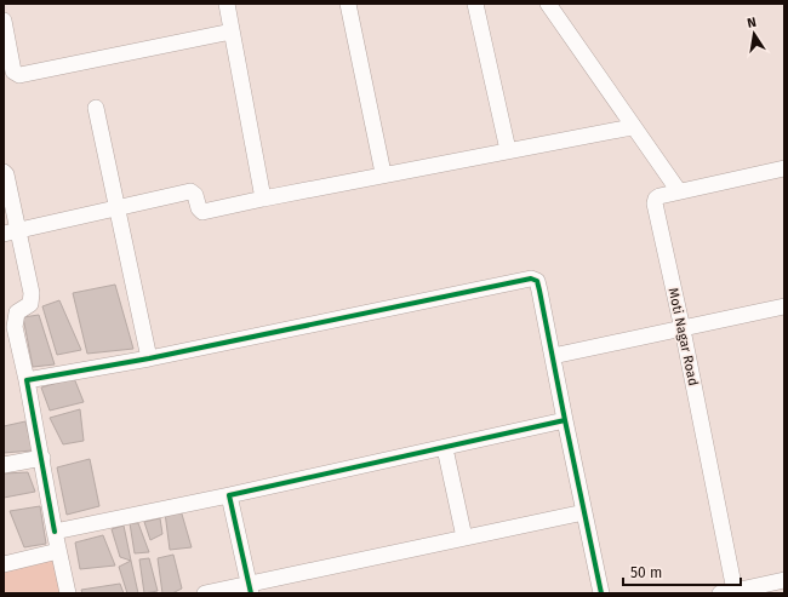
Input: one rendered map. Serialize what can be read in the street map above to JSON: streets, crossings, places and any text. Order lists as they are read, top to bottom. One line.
{"streets":{"street":["Moti Nagar Road"]},"scale_bar":"50 m","north":"top"}
